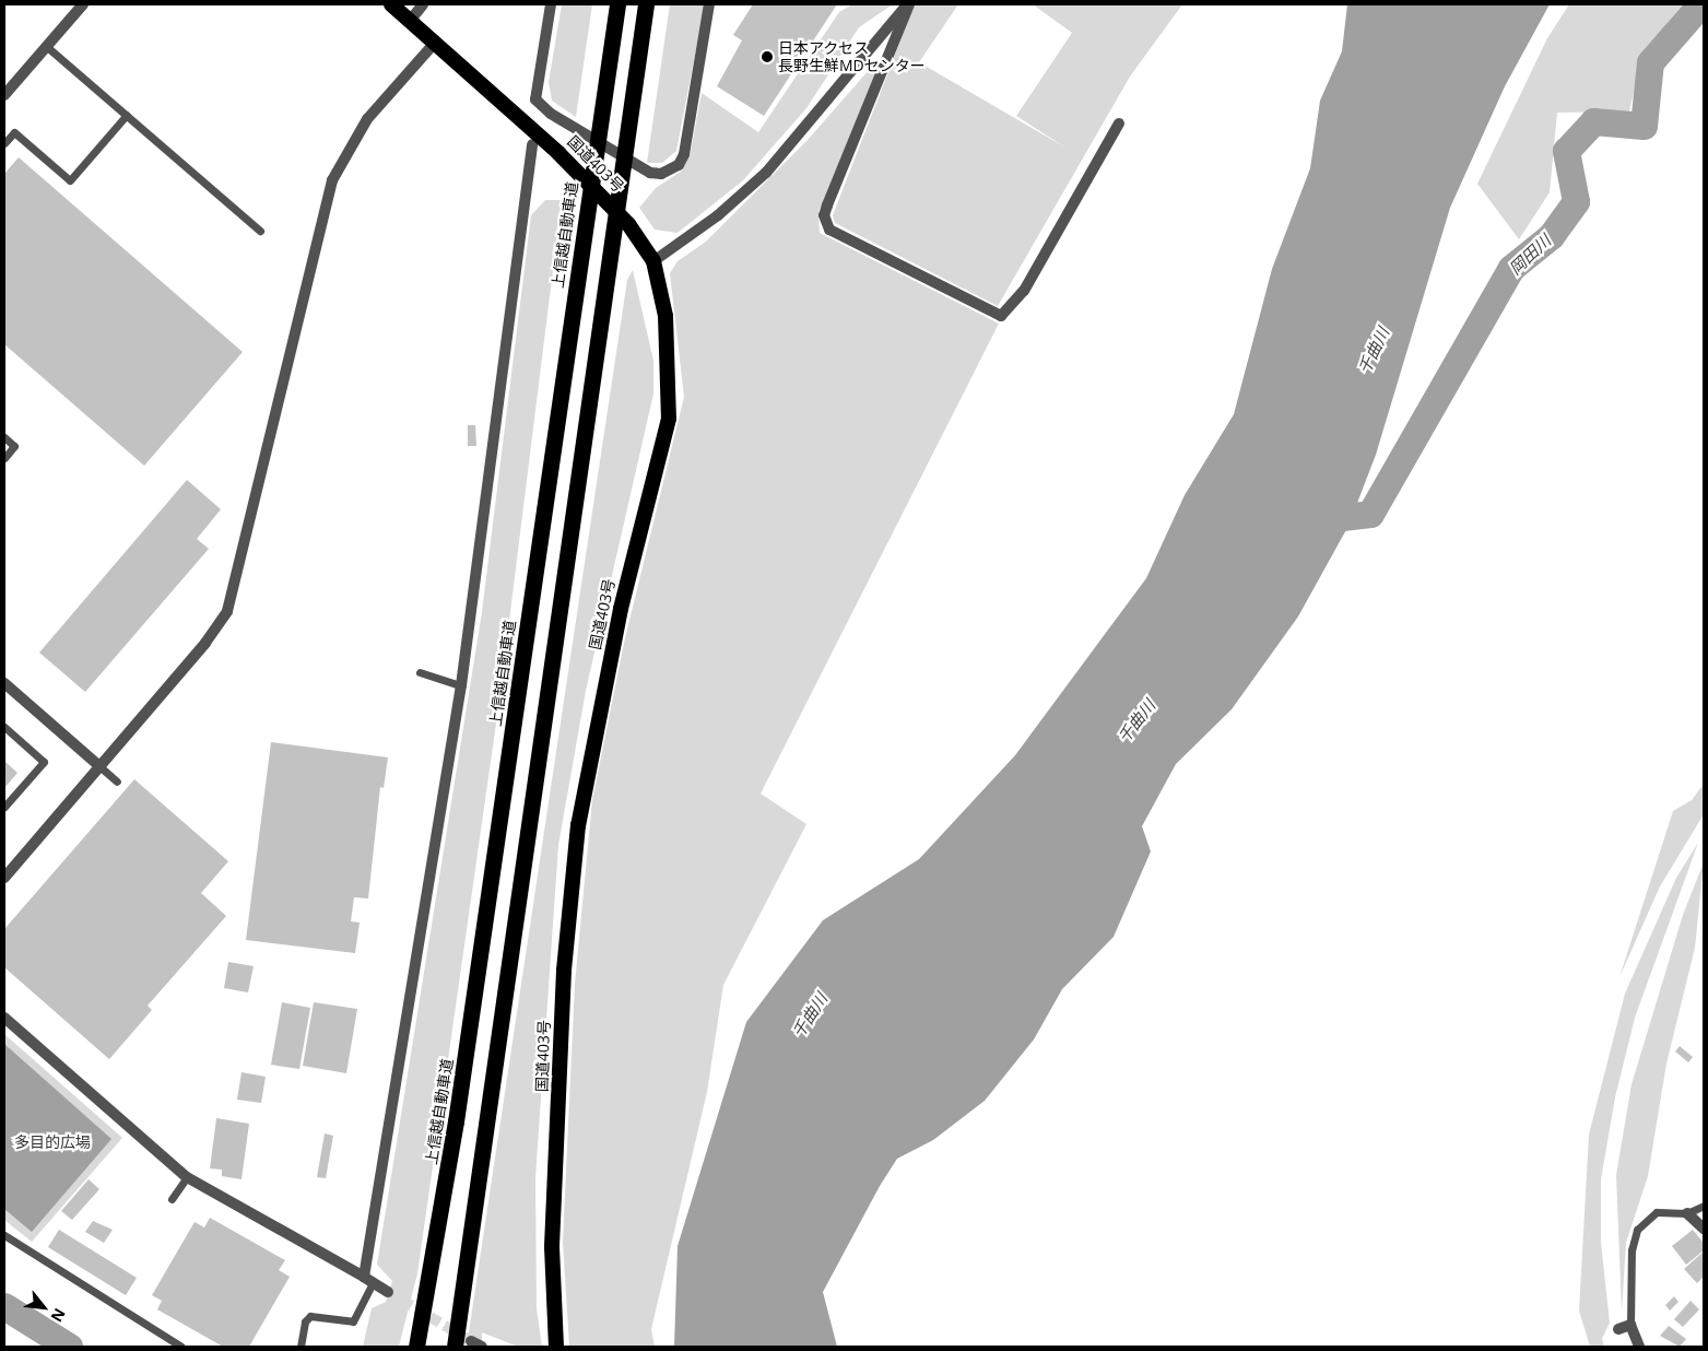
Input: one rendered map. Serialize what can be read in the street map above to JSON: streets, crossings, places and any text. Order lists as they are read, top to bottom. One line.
{"streets":{"highway":["国道403号","上信越自動車道"]},"water":["岡田川","千曲川"],"parks":["多目的広場"],"places":["日本アクセス 長野生鮮MDセンター"],"north":"bottom right"}
